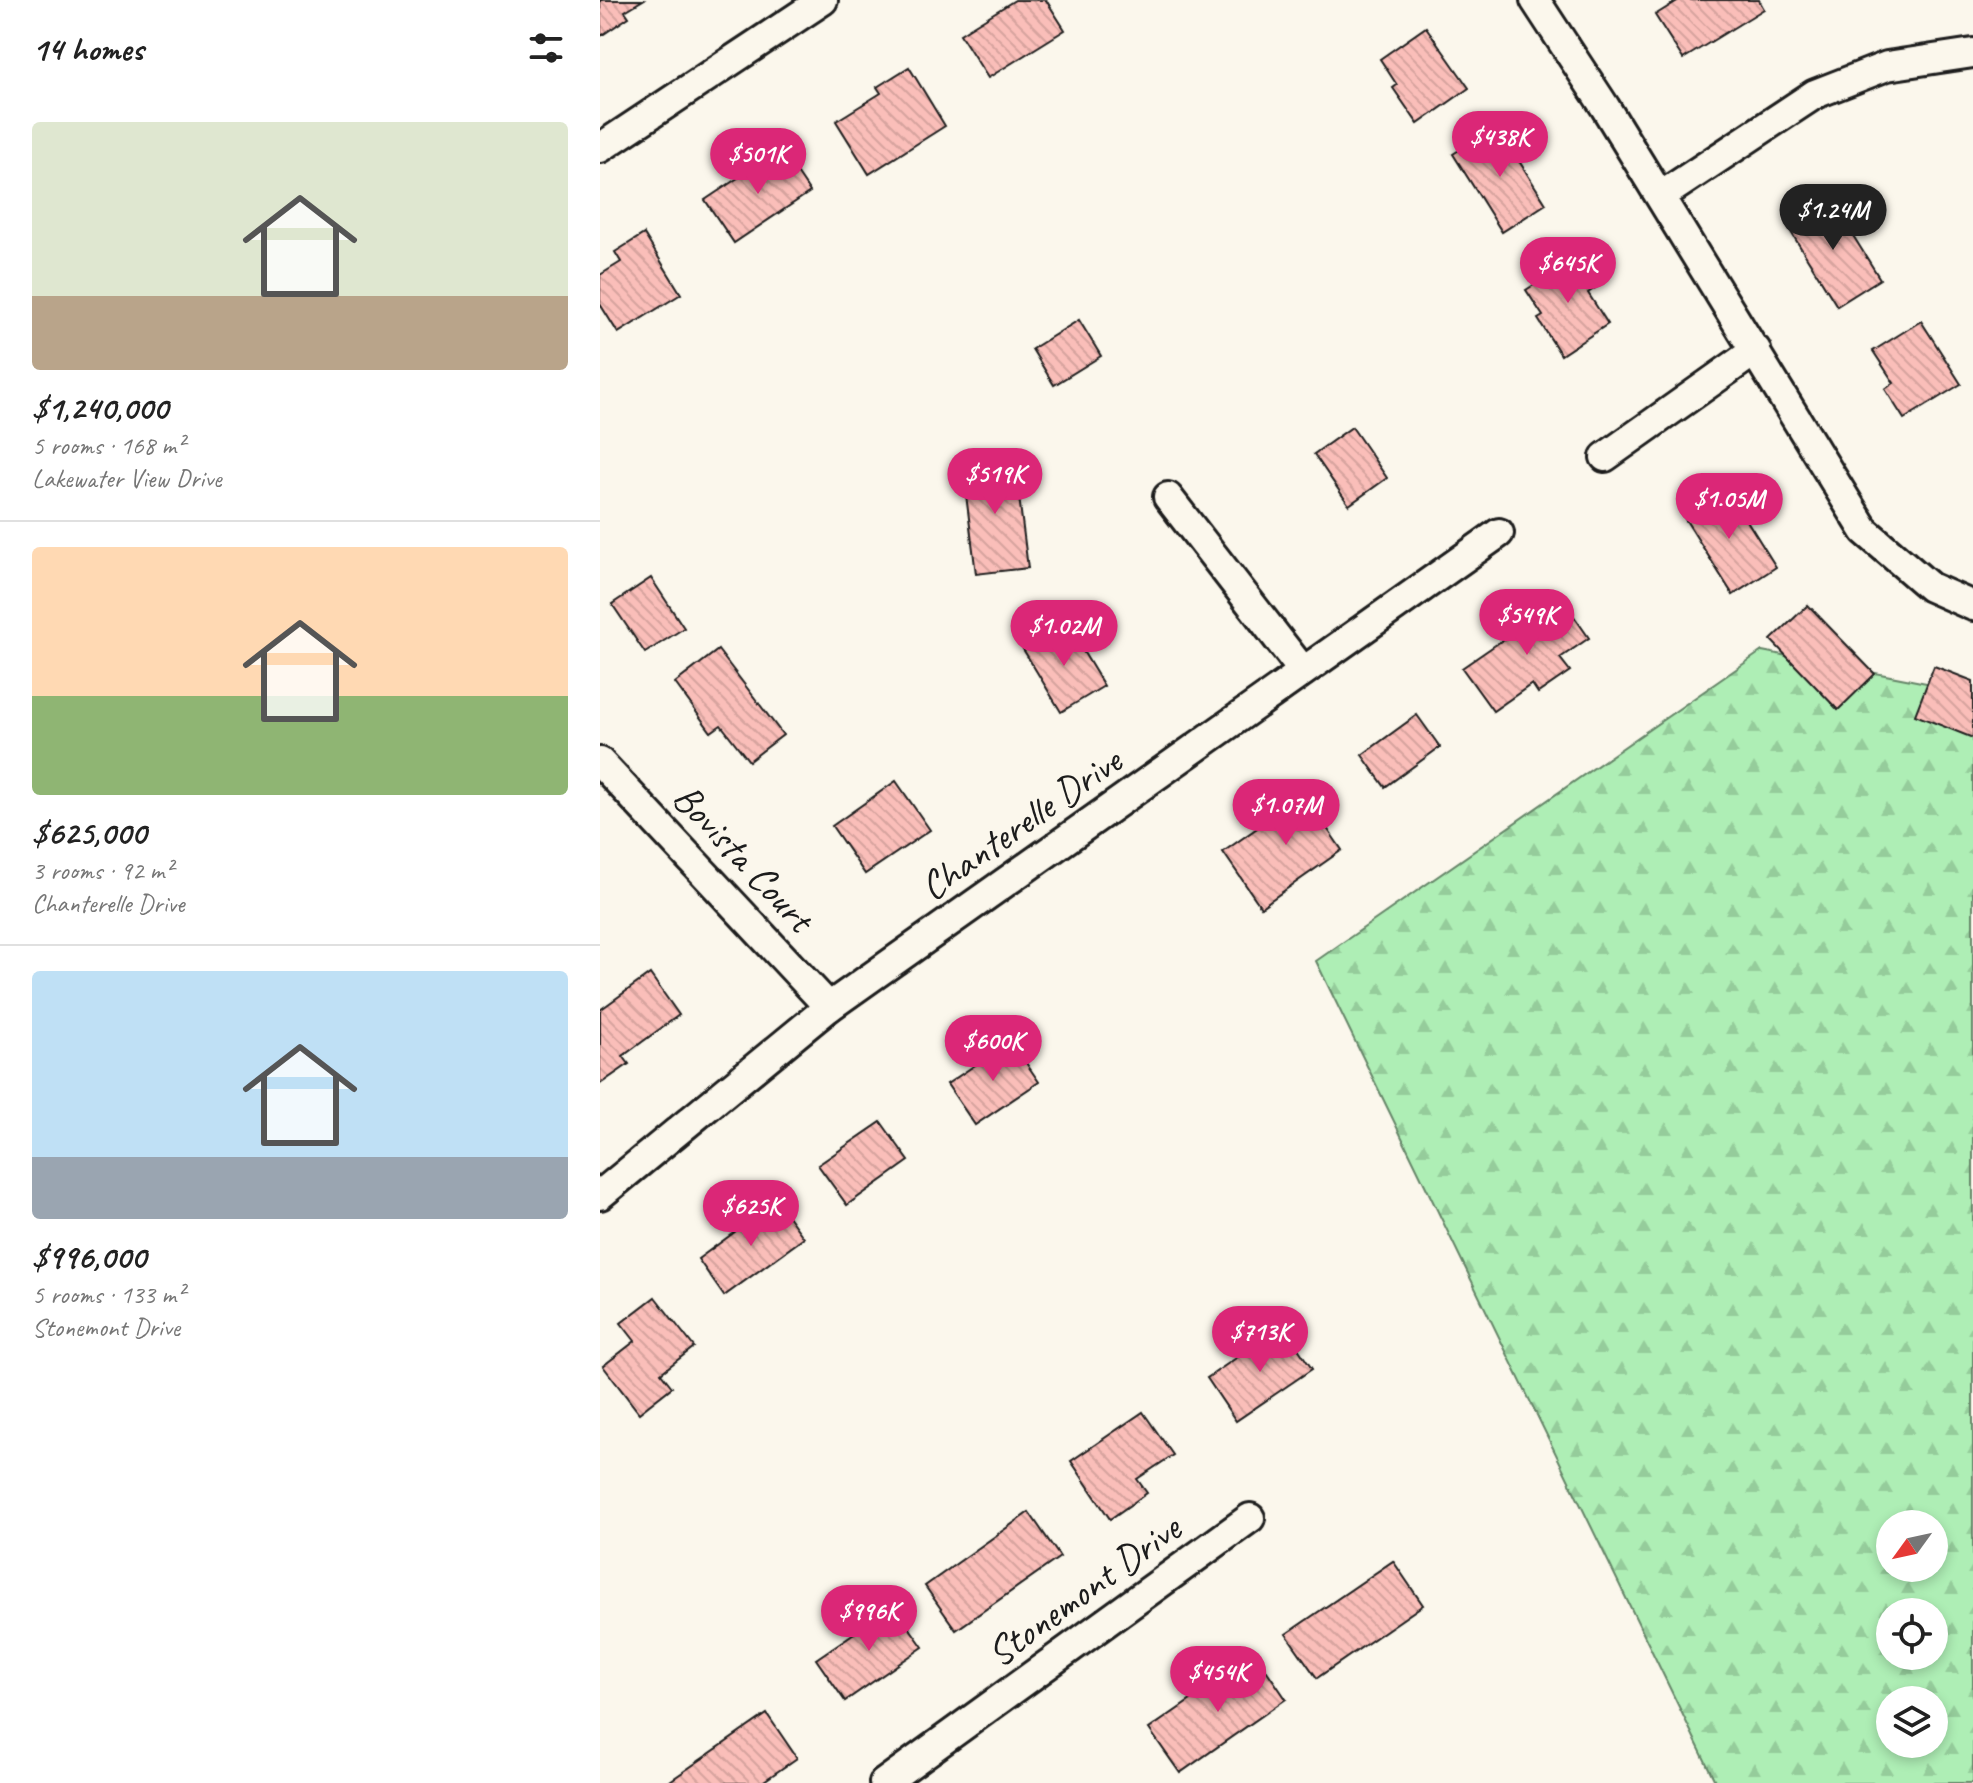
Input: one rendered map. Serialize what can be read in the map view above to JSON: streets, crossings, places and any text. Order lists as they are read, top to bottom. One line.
{"streets":{"street":["Chanterelle Drive","Bovista Court","Stonemont Drive"]},"crossings":[["Chanterelle Drive","Bovista Court"]],"north":"bottom left","page":{"heading":"14 homes","list":[{"name":"$1,240,000","note":"5 rooms · 168 m² · Lakewater View Drive"},{"name":"$625,000","note":"3 rooms · 92 m² · Chanterelle Drive"},{"name":"$996,000","note":"5 rooms · 133 m² · Stonemont Drive"}],"price":["$438K","$501K","$1.24M","$645K","$519K","$1.05M","$549K","$1.02M","$1.07M","$600K","$625K","$713K","$996K","$454K"]}}
